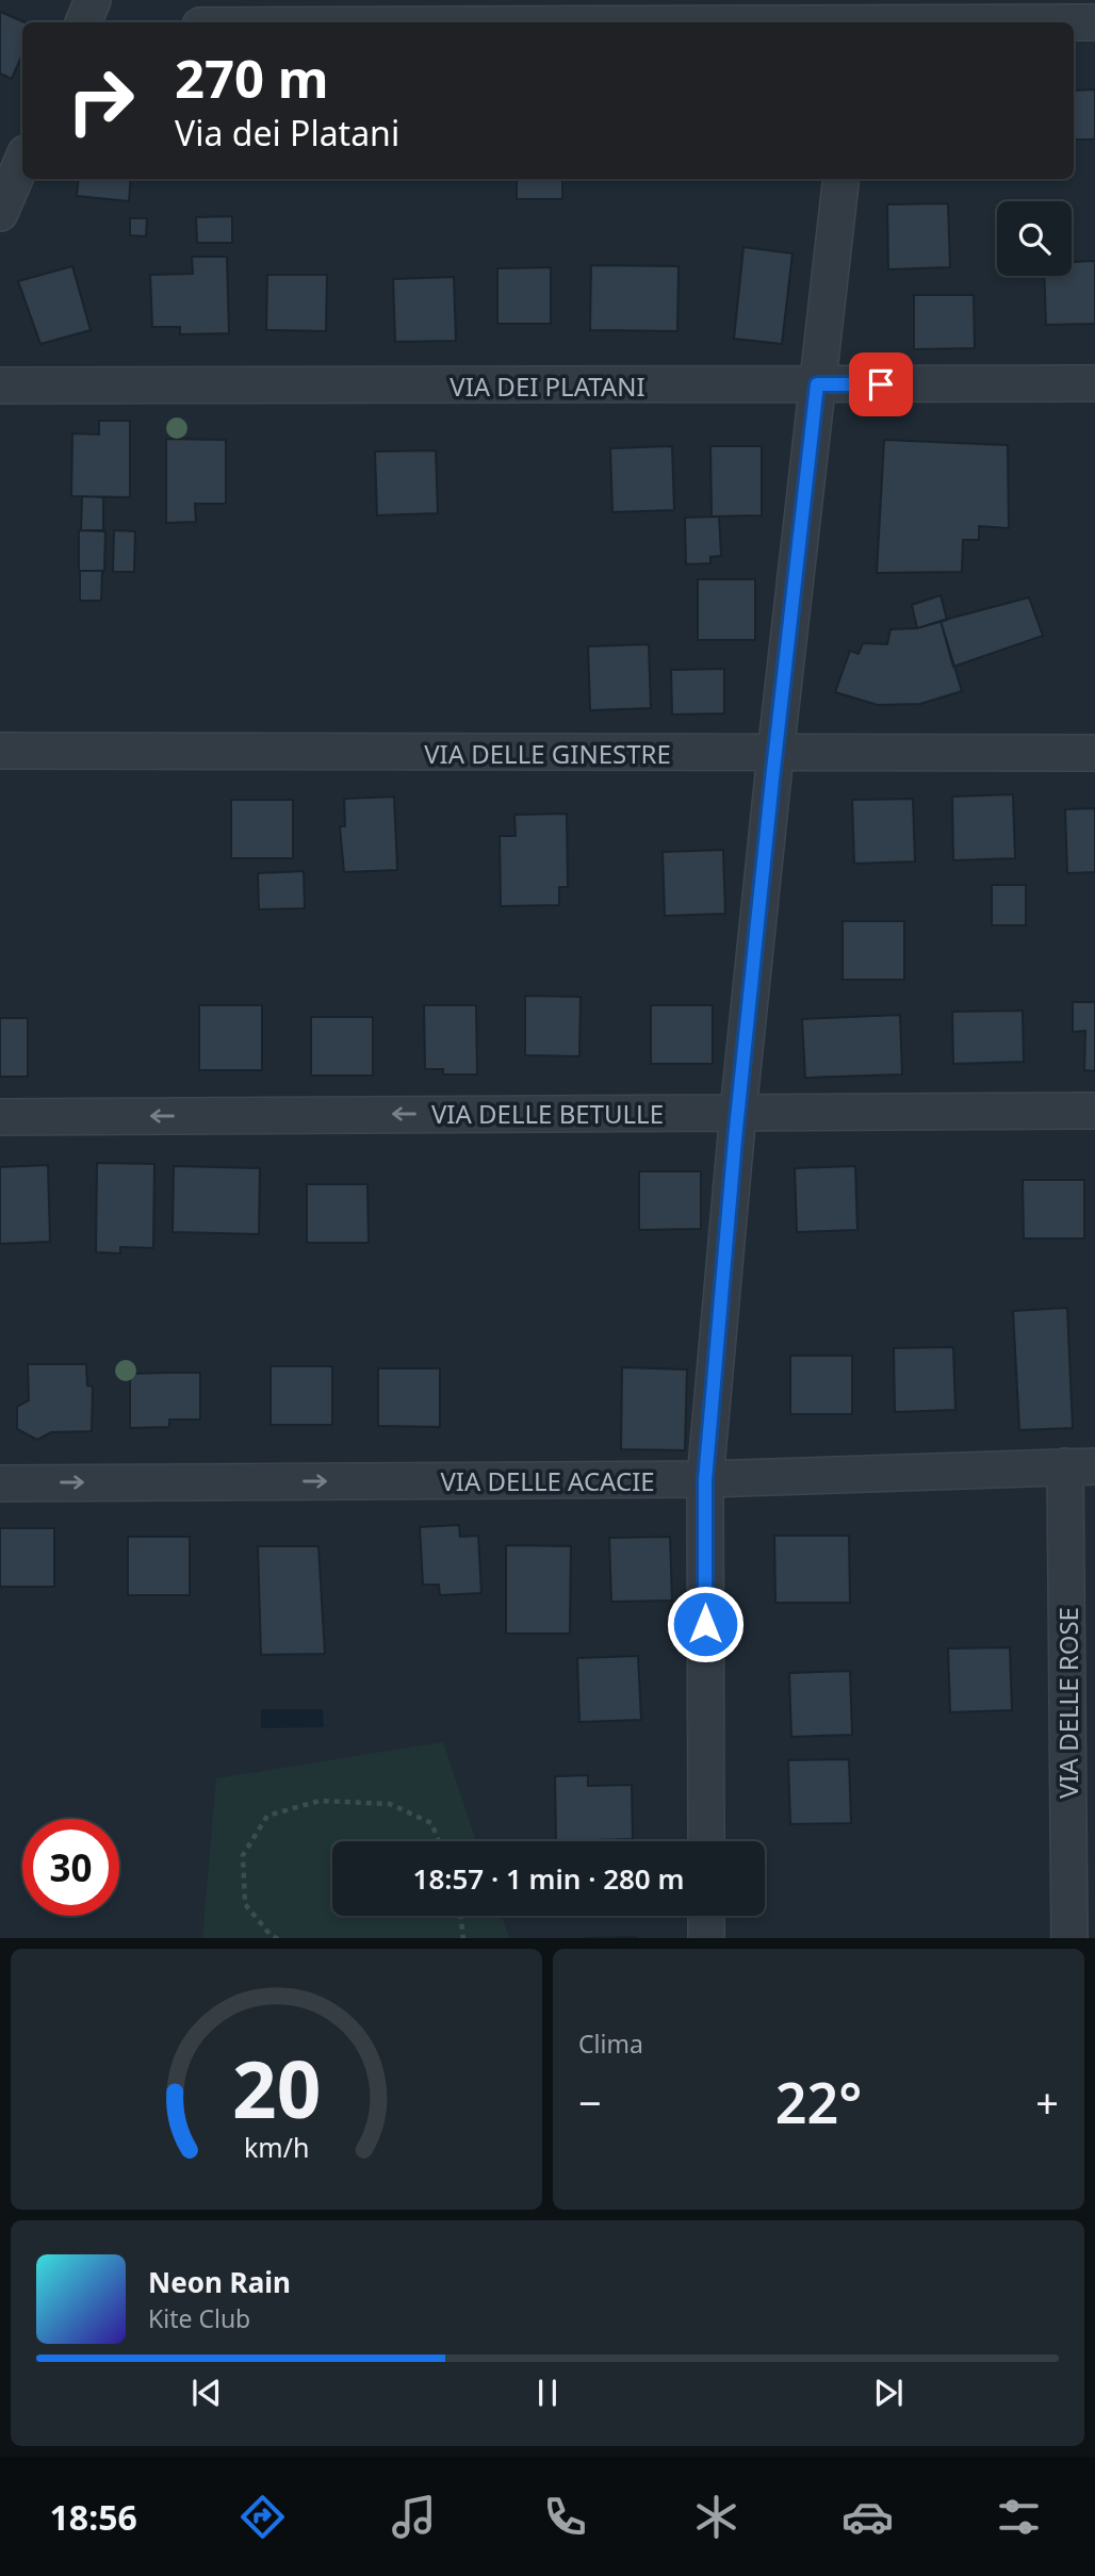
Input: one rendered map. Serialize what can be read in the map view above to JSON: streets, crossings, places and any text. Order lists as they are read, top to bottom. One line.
{"streets":{"street":["VIA DEI PLATANI","VIA DELLE GINESTRE","VIA DELLE BETULLE","VIA DELLE ACACIE","VIA DELLE ROSE"]},"crossings":[["VIA DELLE ACACIE","VIA DELLE ROSE"]],"one_way":["VIA DELLE BETULLE","VIA DELLE ACACIE"],"page":{"turn":["270 m","Via dei Platani"],"limit":"30","trip":"18:57 · 1 min · 280 m","tile":"Clima","heat":["−","22°","+"],"song":["Neon Rain","Kite Club"],"tabs":"18:56","gauge":["20","km/h"]}}
